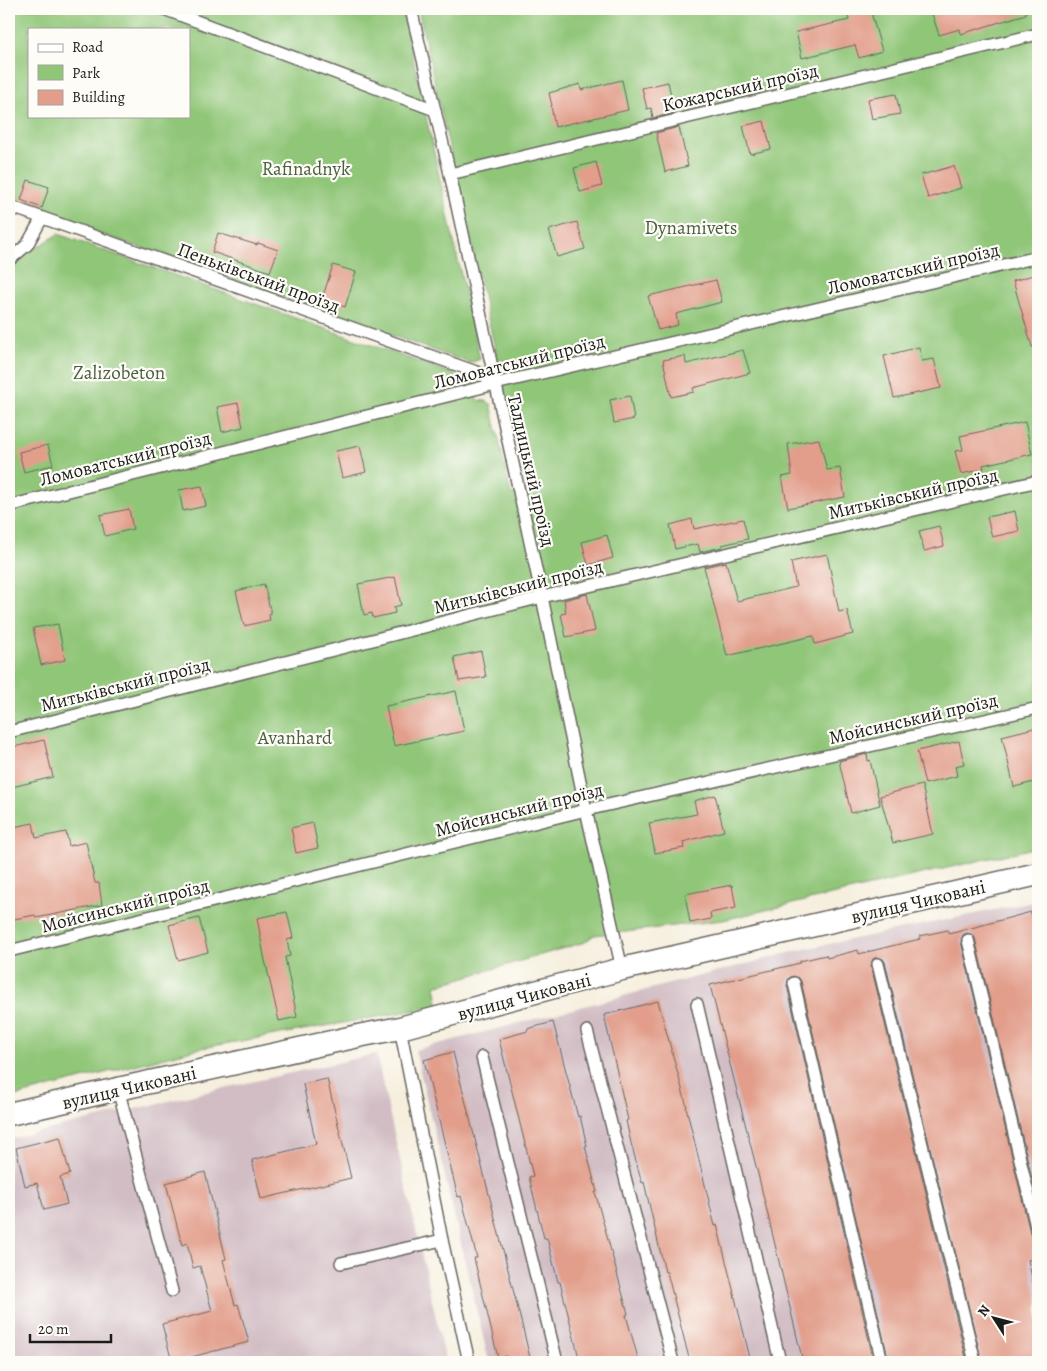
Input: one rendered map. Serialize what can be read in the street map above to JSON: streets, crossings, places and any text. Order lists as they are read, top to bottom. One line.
{"streets":{"street":["вулиця Чиковані"],"lane":["Кожарський проїзд","Ломоватський проїзд","Пеньківський проїзд","Талдицький проїзд","Митьківський проїзд","Мойсинський проїзд"]},"crossings":[["Кожарський проїзд","Талдицький проїзд"],["Ломоватський проїзд","Пеньківський проїзд"],["Ломоватський проїзд","Талдицький проїзд"],["Пеньківський проїзд","Талдицький проїзд"],["Талдицький проїзд","Митьківський проїзд"],["Талдицький проїзд","Мойсинський проїзд"],["Талдицький проїзд","вулиця Чиковані"]],"parks":["Rafinadnyk","Dynamivets","Zalizobeton","Avanhard"],"legend":["Road","Park","Building"],"scale_bar":"20 m","north":"top left"}
